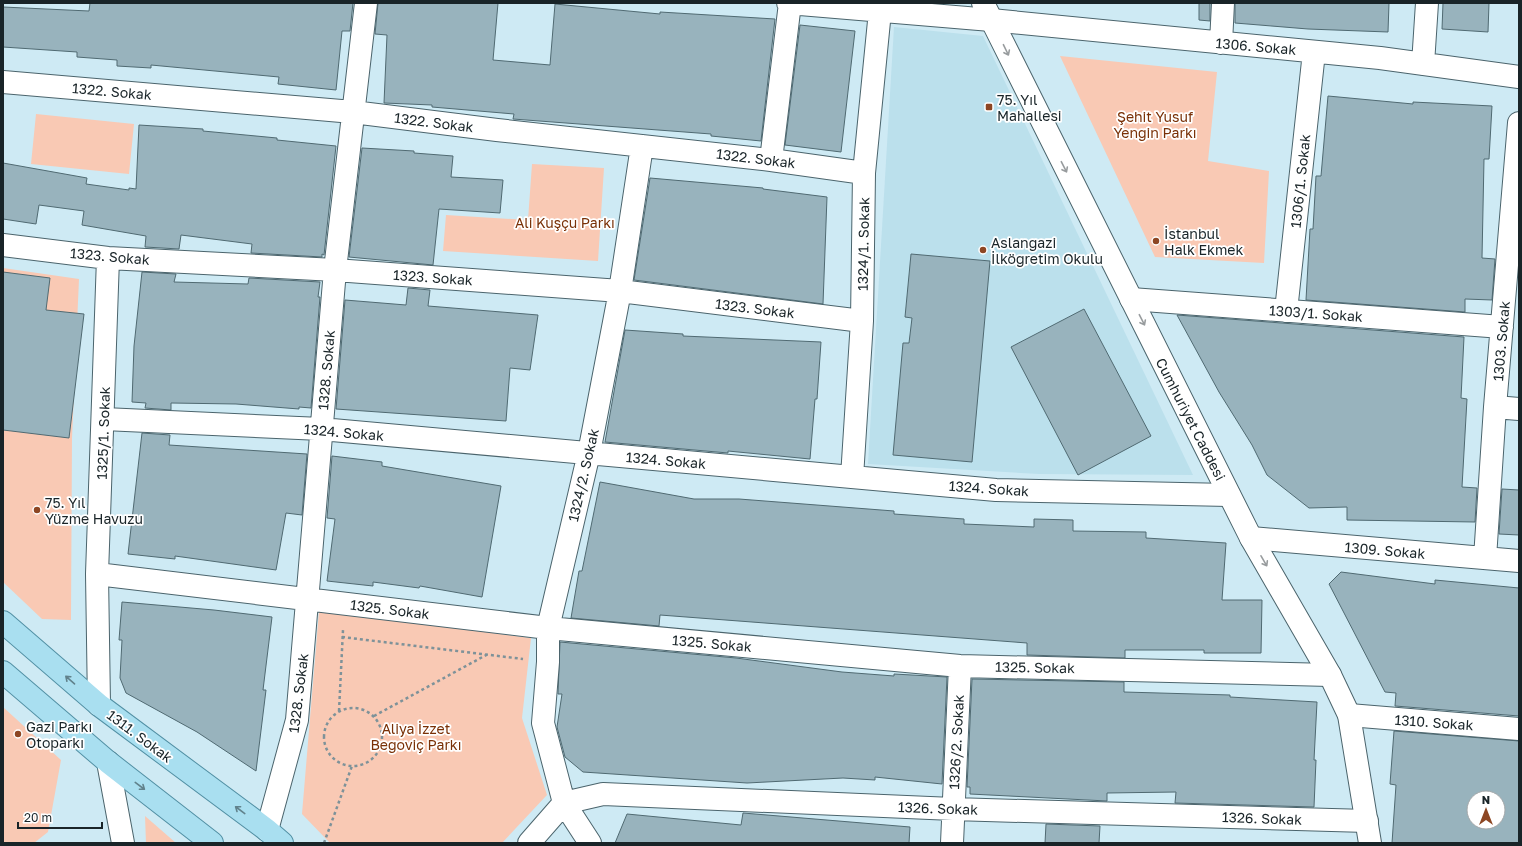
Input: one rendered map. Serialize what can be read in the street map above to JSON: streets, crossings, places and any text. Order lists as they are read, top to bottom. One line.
{"streets":{"main road":["1311. Sokak"],"street":["1306. Sokak","1322. Sokak","1306/1. Sokak","1324/1. Sokak","1323. Sokak","1303/1. Sokak","1303. Sokak","1328. Sokak","Cumhuriyet Caddesi","1324. Sokak","1325/1. Sokak","1324/2. Sokak","1309. Sokak","1325. Sokak","1310. Sokak","1326/2. Sokak","1326. Sokak"]},"crossings":[["1306. Sokak","1306/1. Sokak"],["1306. Sokak","1324/1. Sokak"],["1306. Sokak","Cumhuriyet Caddesi"],["1322. Sokak","1324/1. Sokak"],["1322. Sokak","1328. Sokak"],["1322. Sokak","1324/2. Sokak"],["1306/1. Sokak","1303/1. Sokak"],["1324/1. Sokak","1323. Sokak"],["1324/1. Sokak","1324. Sokak"],["1323. Sokak","1328. Sokak"],["1323. Sokak","1325/1. Sokak"],["1323. Sokak","1324/2. Sokak"],["1303/1. Sokak","1303. Sokak"],["1303/1. Sokak","Cumhuriyet Caddesi"],["1303. Sokak","1309. Sokak"],["1328. Sokak","1324. Sokak"],["1328. Sokak","1325. Sokak"],["1328. Sokak","1311. Sokak"],["Cumhuriyet Caddesi","1324. Sokak"],["Cumhuriyet Caddesi","1309. Sokak"],["Cumhuriyet Caddesi","1325. Sokak"],["Cumhuriyet Caddesi","1310. Sokak"],["Cumhuriyet Caddesi","1326. Sokak"],["1324. Sokak","1325/1. Sokak"],["1324. Sokak","1324/2. Sokak"],["1325/1. Sokak","1325. Sokak"],["1325/1. Sokak","1311. Sokak"],["1324/2. Sokak","1325. Sokak"],["1324/2. Sokak","1326. Sokak"],["1325. Sokak","1326/2. Sokak"],["1326/2. Sokak","1326. Sokak"]],"one_way":["Cumhuriyet Caddesi"],"parks":["Şehit Yusuf Yengin Parkı","Ali Kuşçu Parkı","Aliya İzzet Begoviç Parkı"],"places":{"transit":["75. Yıl Mahallesi"],"other":["İstanbul Halk Ekmek","Aslangazi İlköğretim Okulu","75. Yıl Yüzme Havuzu","Gazi Parkı Otoparkı"]},"scale_bar":"20 m","north":"top"}
